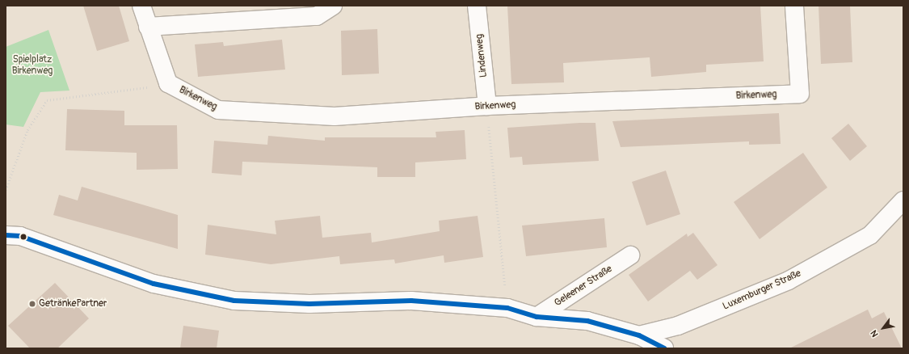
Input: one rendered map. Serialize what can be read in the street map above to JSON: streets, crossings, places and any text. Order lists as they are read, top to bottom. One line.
{"streets":{"street":["Lindenweg","Birkenweg","Geleener Straße","Luxemburger Straße"]},"crossings":[["Lindenweg","Birkenweg"],["Geleener Straße","Luxemburger Straße"]],"parks":["Spielplatz Birkenweg"],"places":["GetränkePartner"],"north":"bottom left"}
